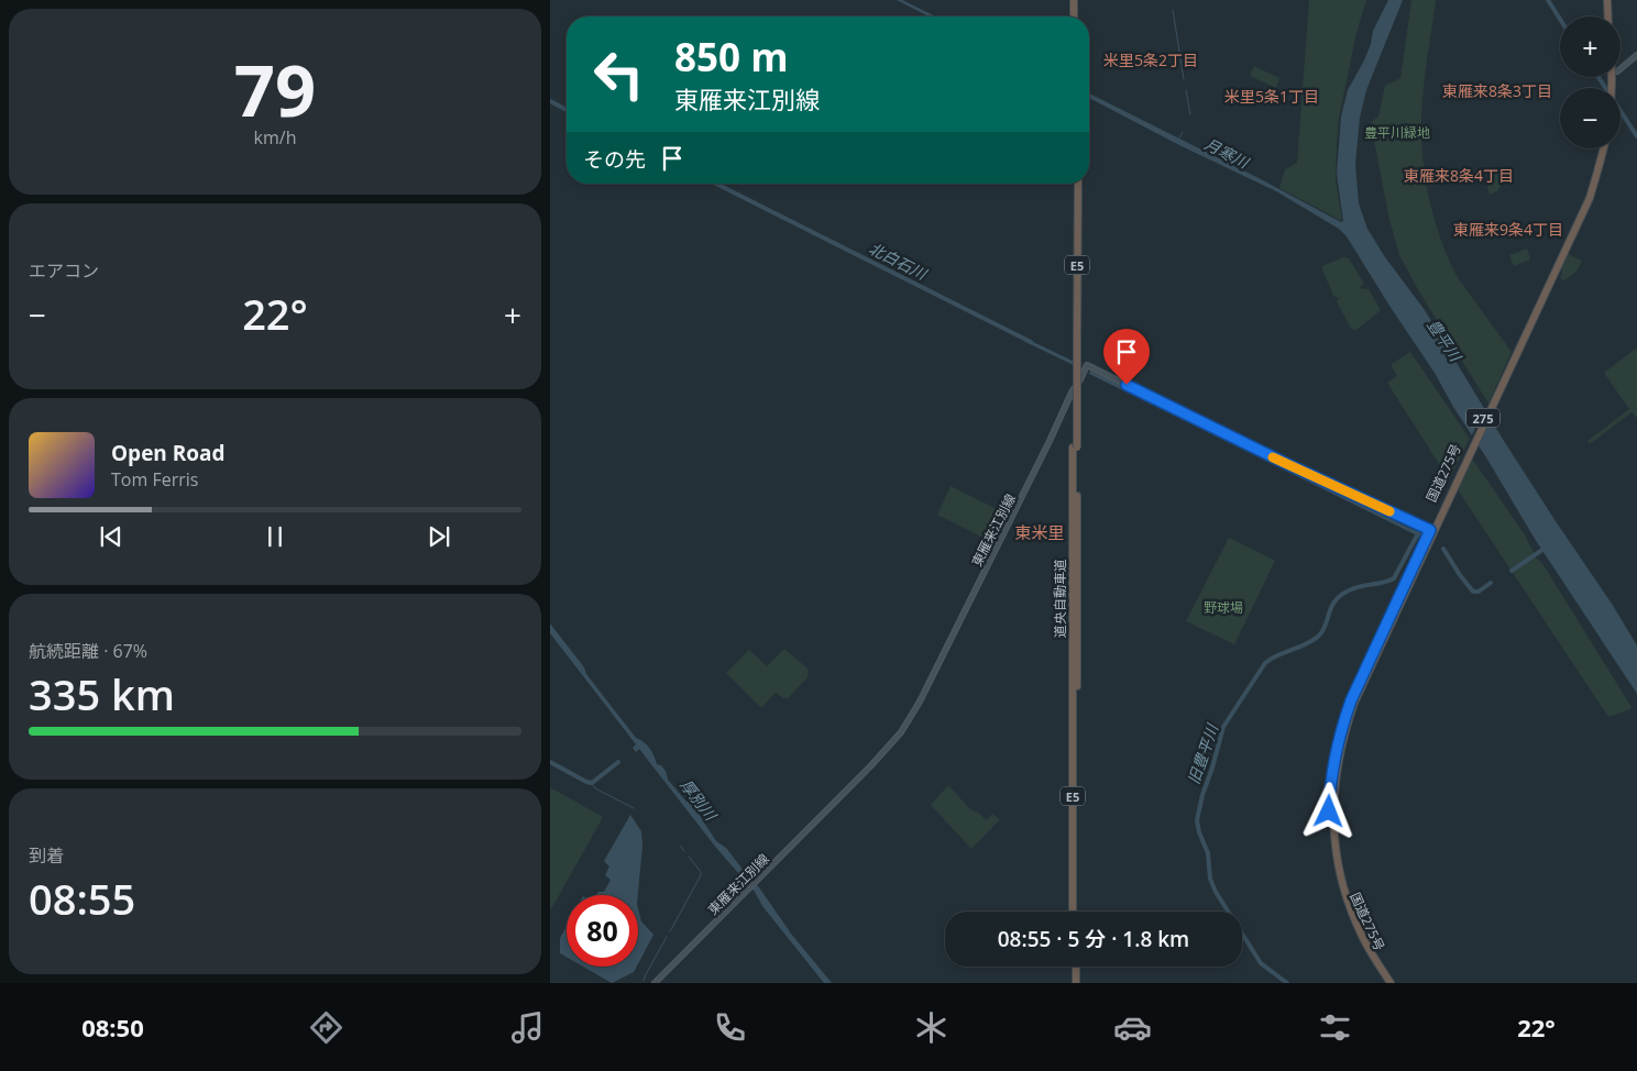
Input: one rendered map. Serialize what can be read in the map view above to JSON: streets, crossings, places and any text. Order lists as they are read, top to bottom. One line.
{"streets":{"highway":["E5","275","国道275号","道央自動車道"],"main road":["東雁来江別線"]},"crossings":[["国道275号","東雁来江別線"]],"districts":["米里5条2丁目","東雁来8条3丁目","米里5条1丁目","東雁来8条4丁目","東雁来9条4丁目","東米里"],"water":["月寒川","北白石川","豊平川","旧豊平川","厚別川"],"parks":["豊平川緑地","野球場"],"page":{"tile":[["79","km/h"],"エアコン",["航続距離 · 67%","335 km"],["到着","08:55"]],"map_buttons":["+","−"],"turn":["850 m","東雁来江別線"],"then":"その先","heat":["−","22°","+"],"song":["Open Road","Tom Ferris"],"limit":"80","trip":"08:55 · 5 分 · 1.8 km","tabs":["08:50","22°"]}}
